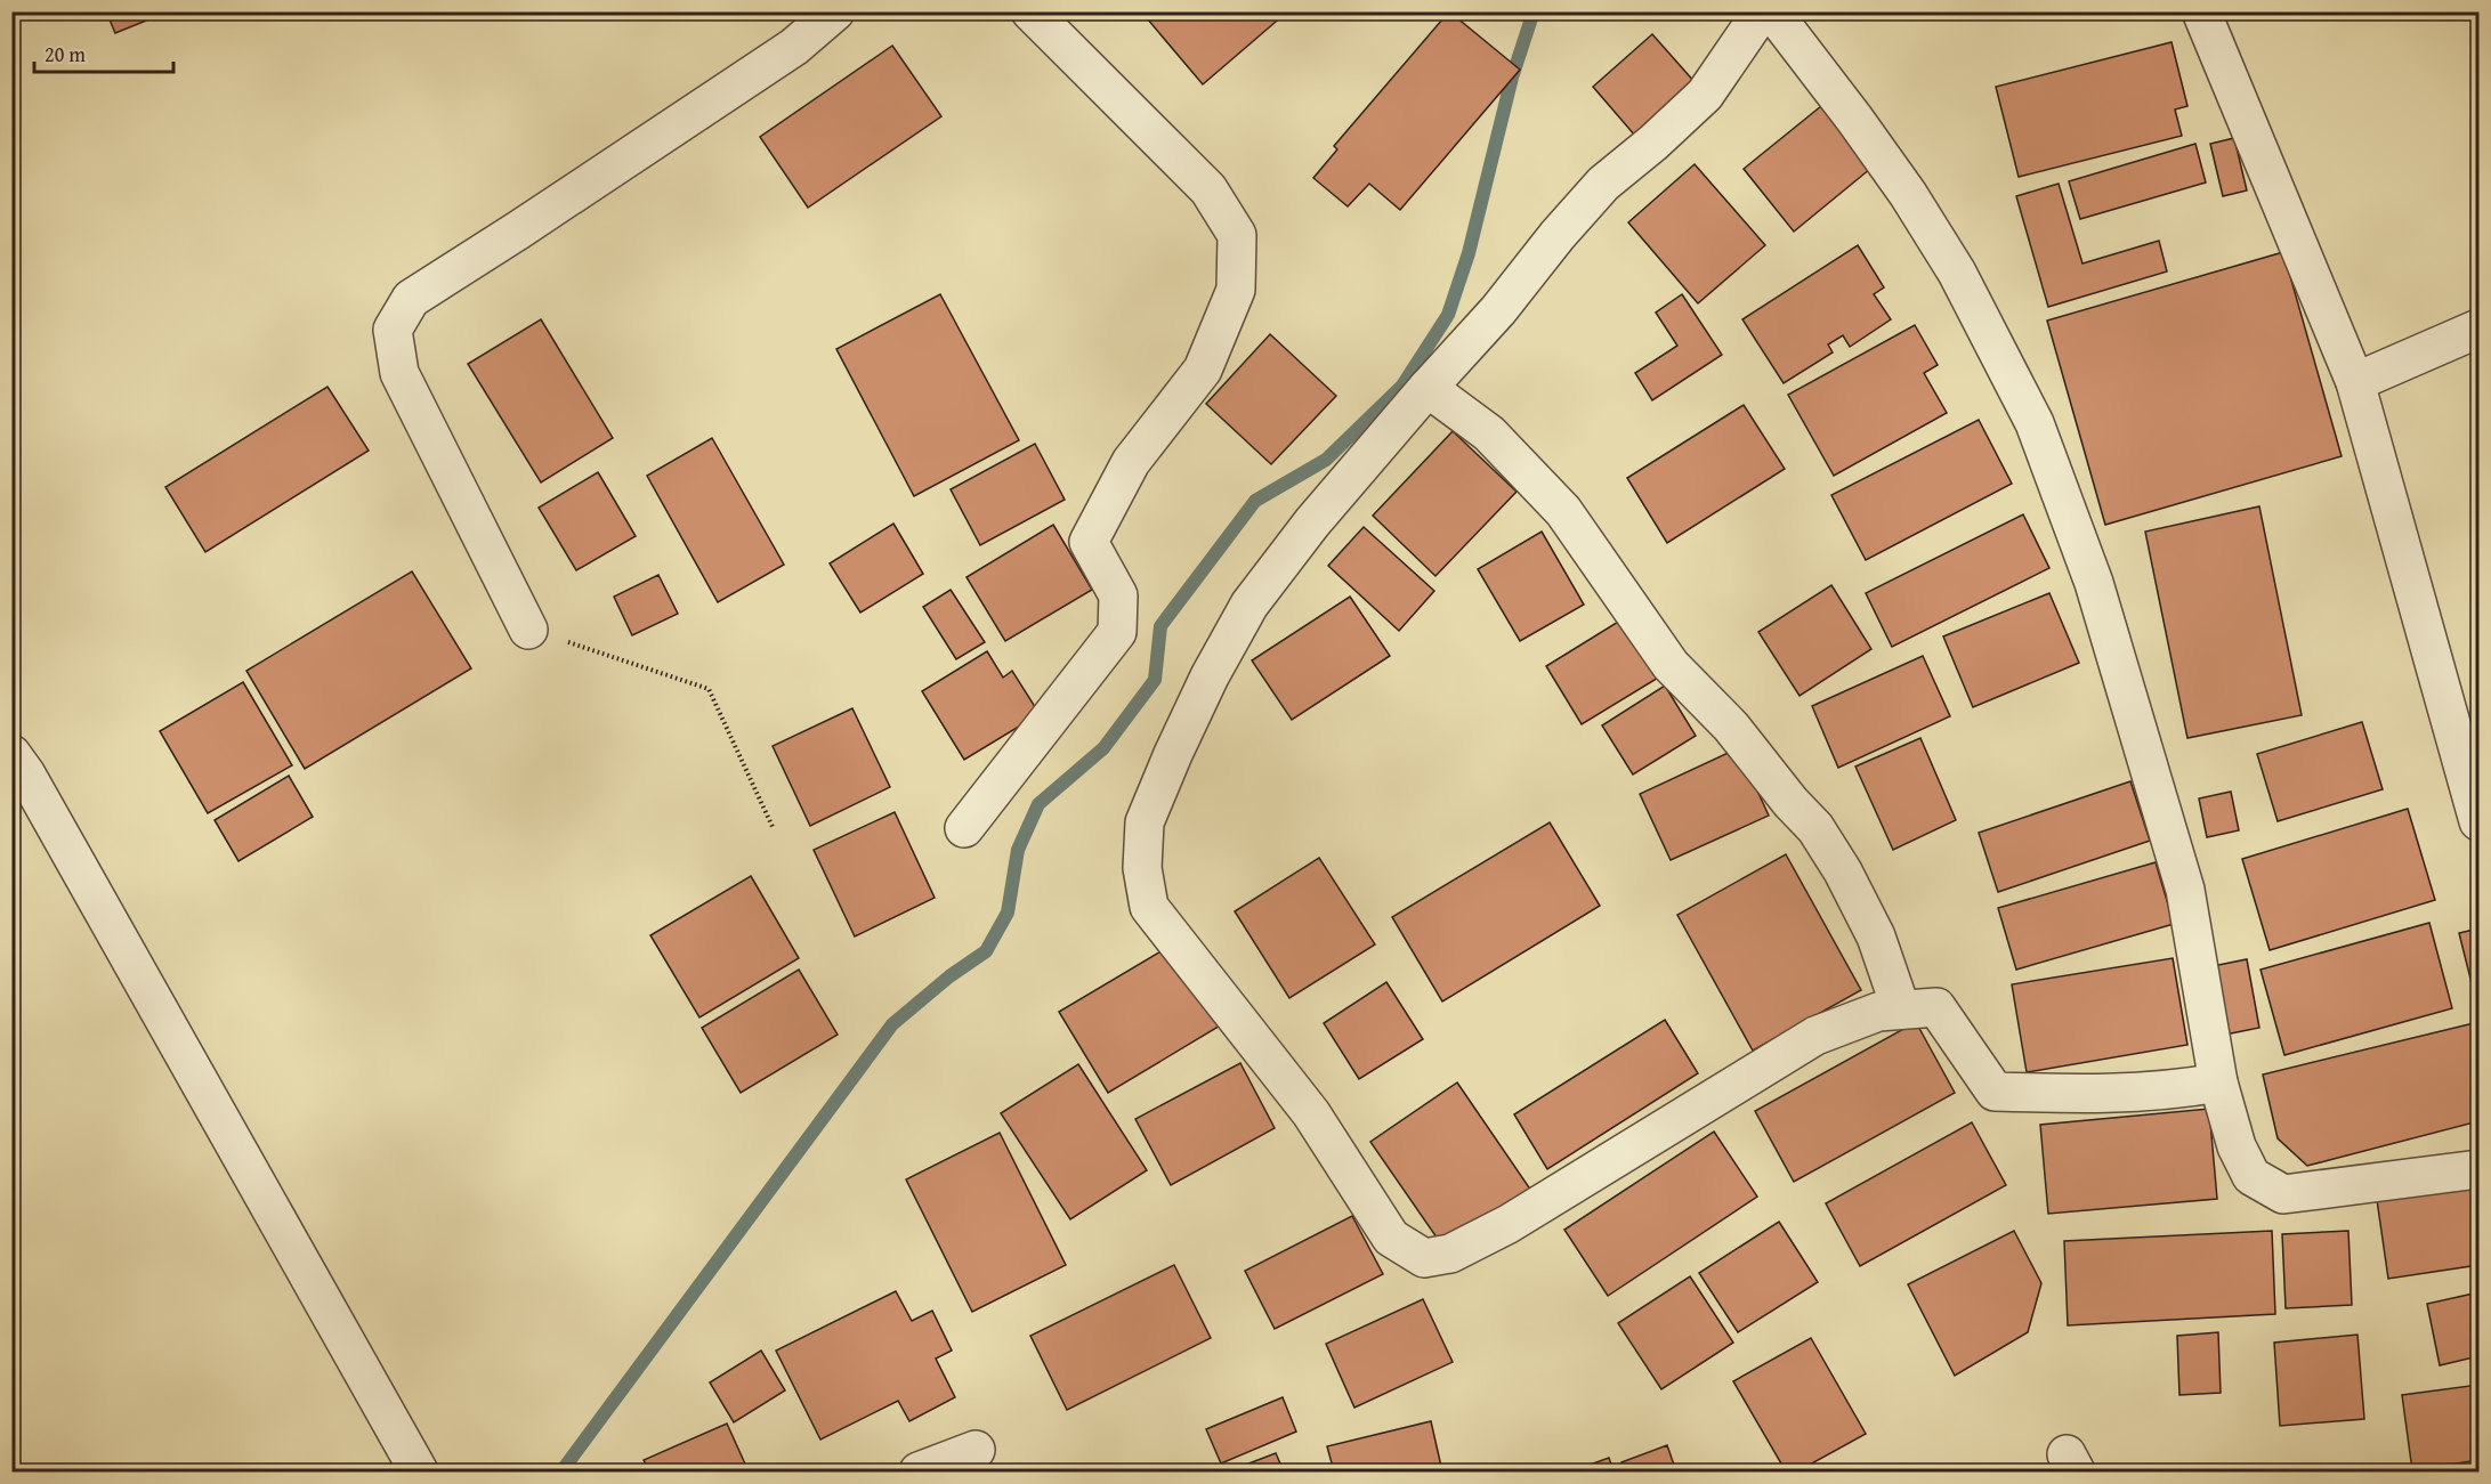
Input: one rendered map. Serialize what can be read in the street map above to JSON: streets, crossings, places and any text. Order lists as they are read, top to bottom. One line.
{"scale_bar":"20 m"}
